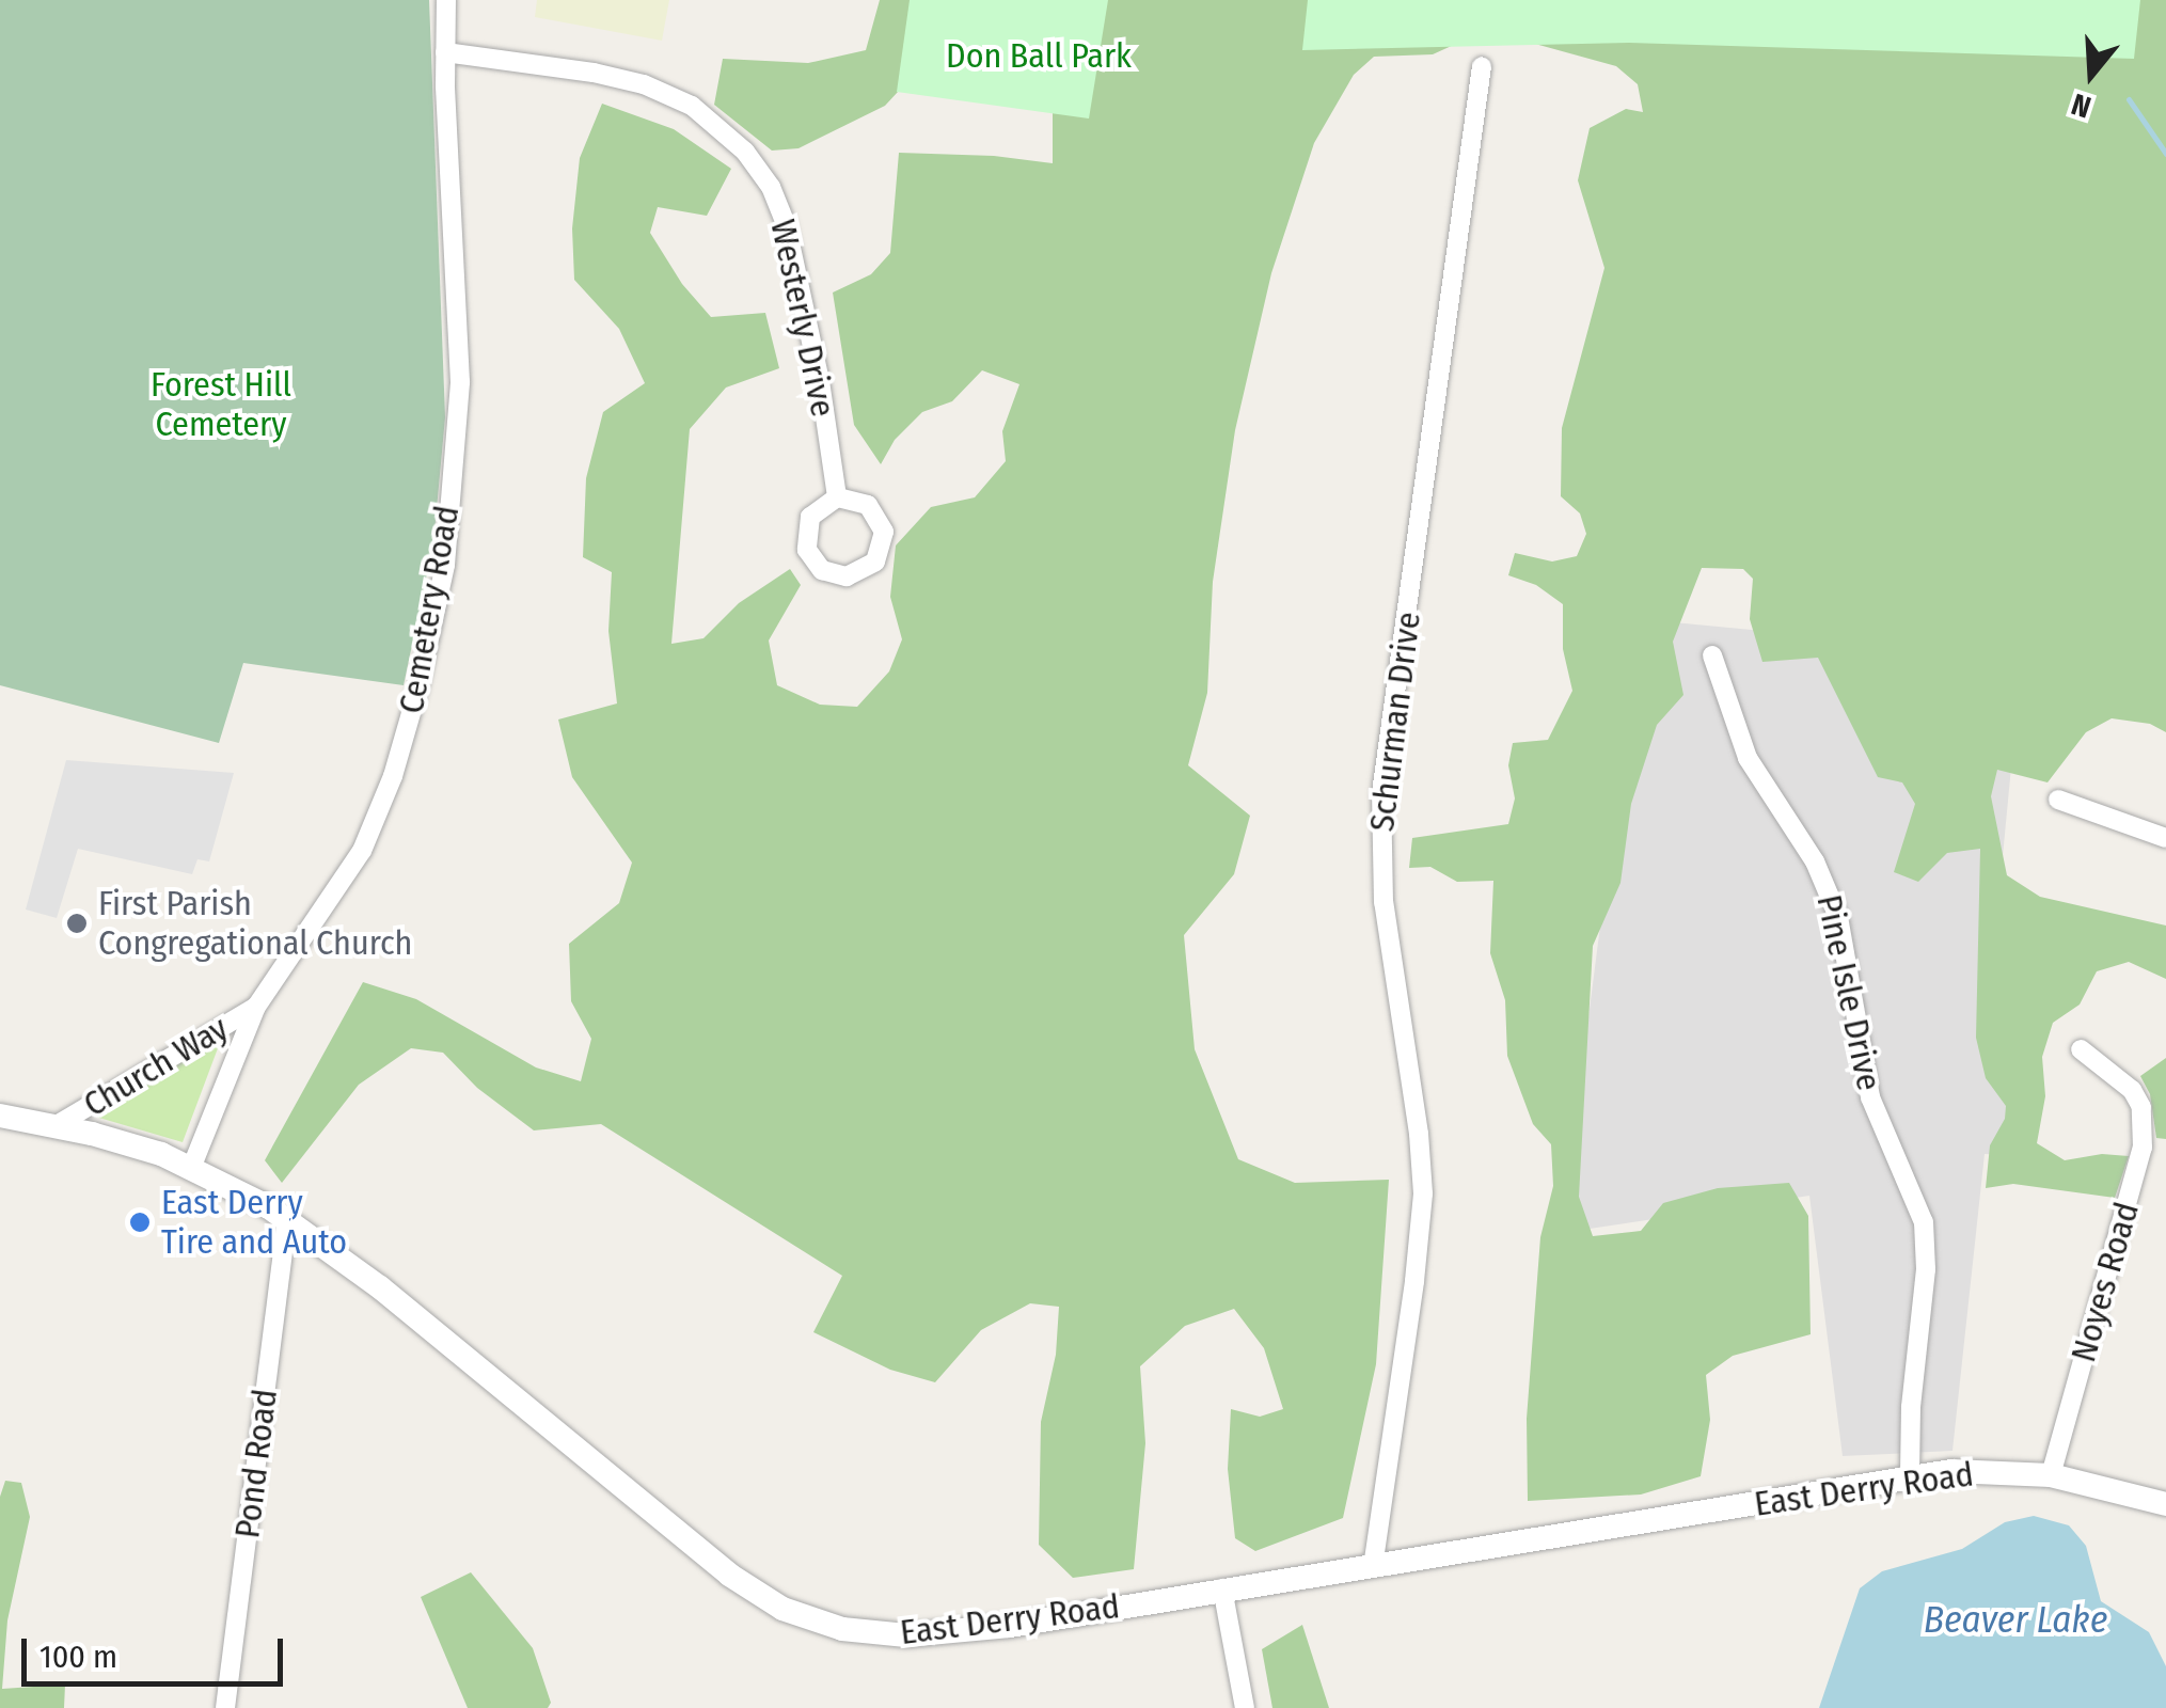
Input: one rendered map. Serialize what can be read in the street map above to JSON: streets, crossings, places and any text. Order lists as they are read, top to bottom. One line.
{"streets":{"street":["Westerly Drive","Cemetery Road","Schurman Drive","Pine Isle Drive","Church Way","Noyes Road","Pond Road","East Derry Road"]},"crossings":[["Westerly Drive","Cemetery Road"],["Cemetery Road","Church Way"],["Cemetery Road","East Derry Road"],["Schurman Drive","East Derry Road"],["Pine Isle Drive","East Derry Road"],["Church Way","East Derry Road"],["Noyes Road","East Derry Road"],["Pond Road","East Derry Road"]],"water":["Beaver Lake"],"parks":["Don Ball Park","Forest Hill Cemetery"],"places":["First Parish Congregational Church","East Derry Tire and Auto"],"scale_bar":"100 m","north":"bottom"}
